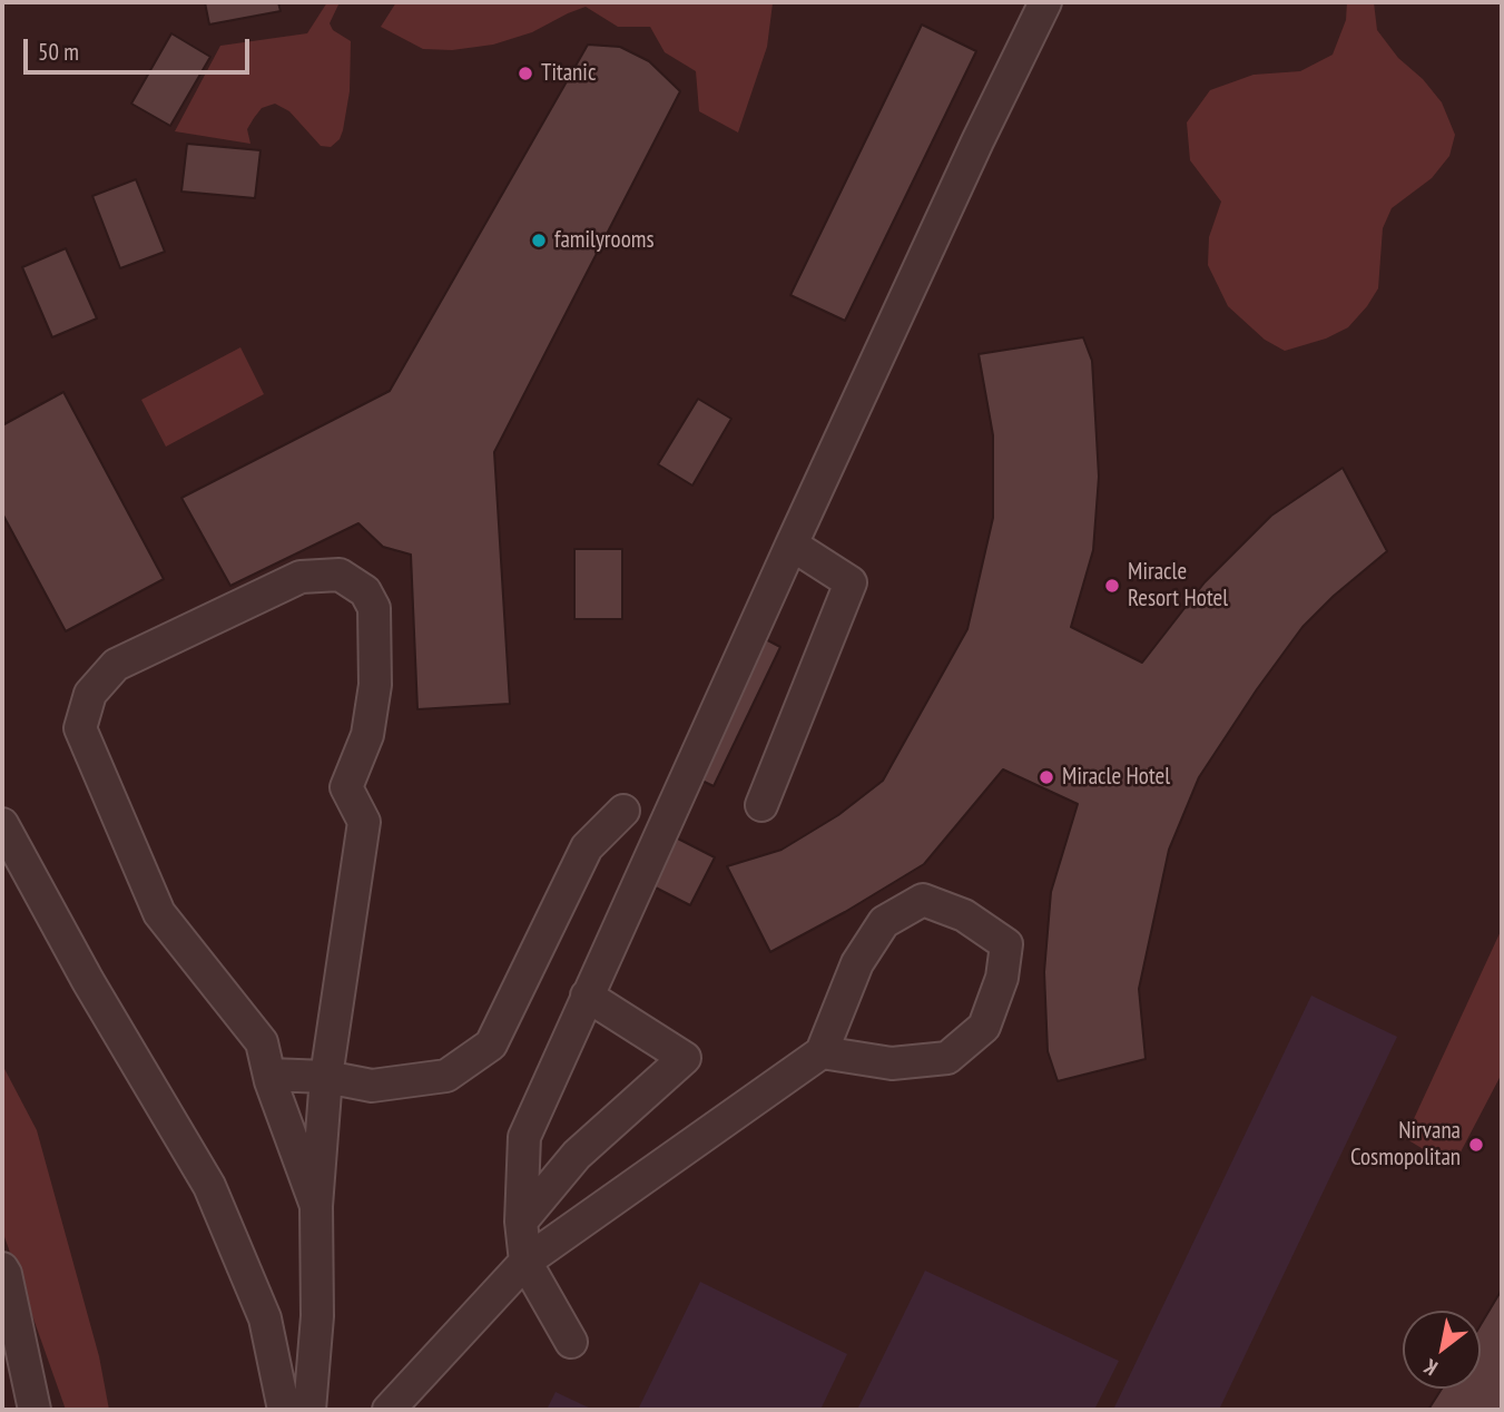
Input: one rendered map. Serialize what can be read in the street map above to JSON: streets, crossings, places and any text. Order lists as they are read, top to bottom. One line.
{"places":["Titanic","familyrooms","Miracle Resort Hotel","Miracle Hotel","Nirvana Cosmopolitan"],"scale_bar":"50 m","north":"bottom left"}
